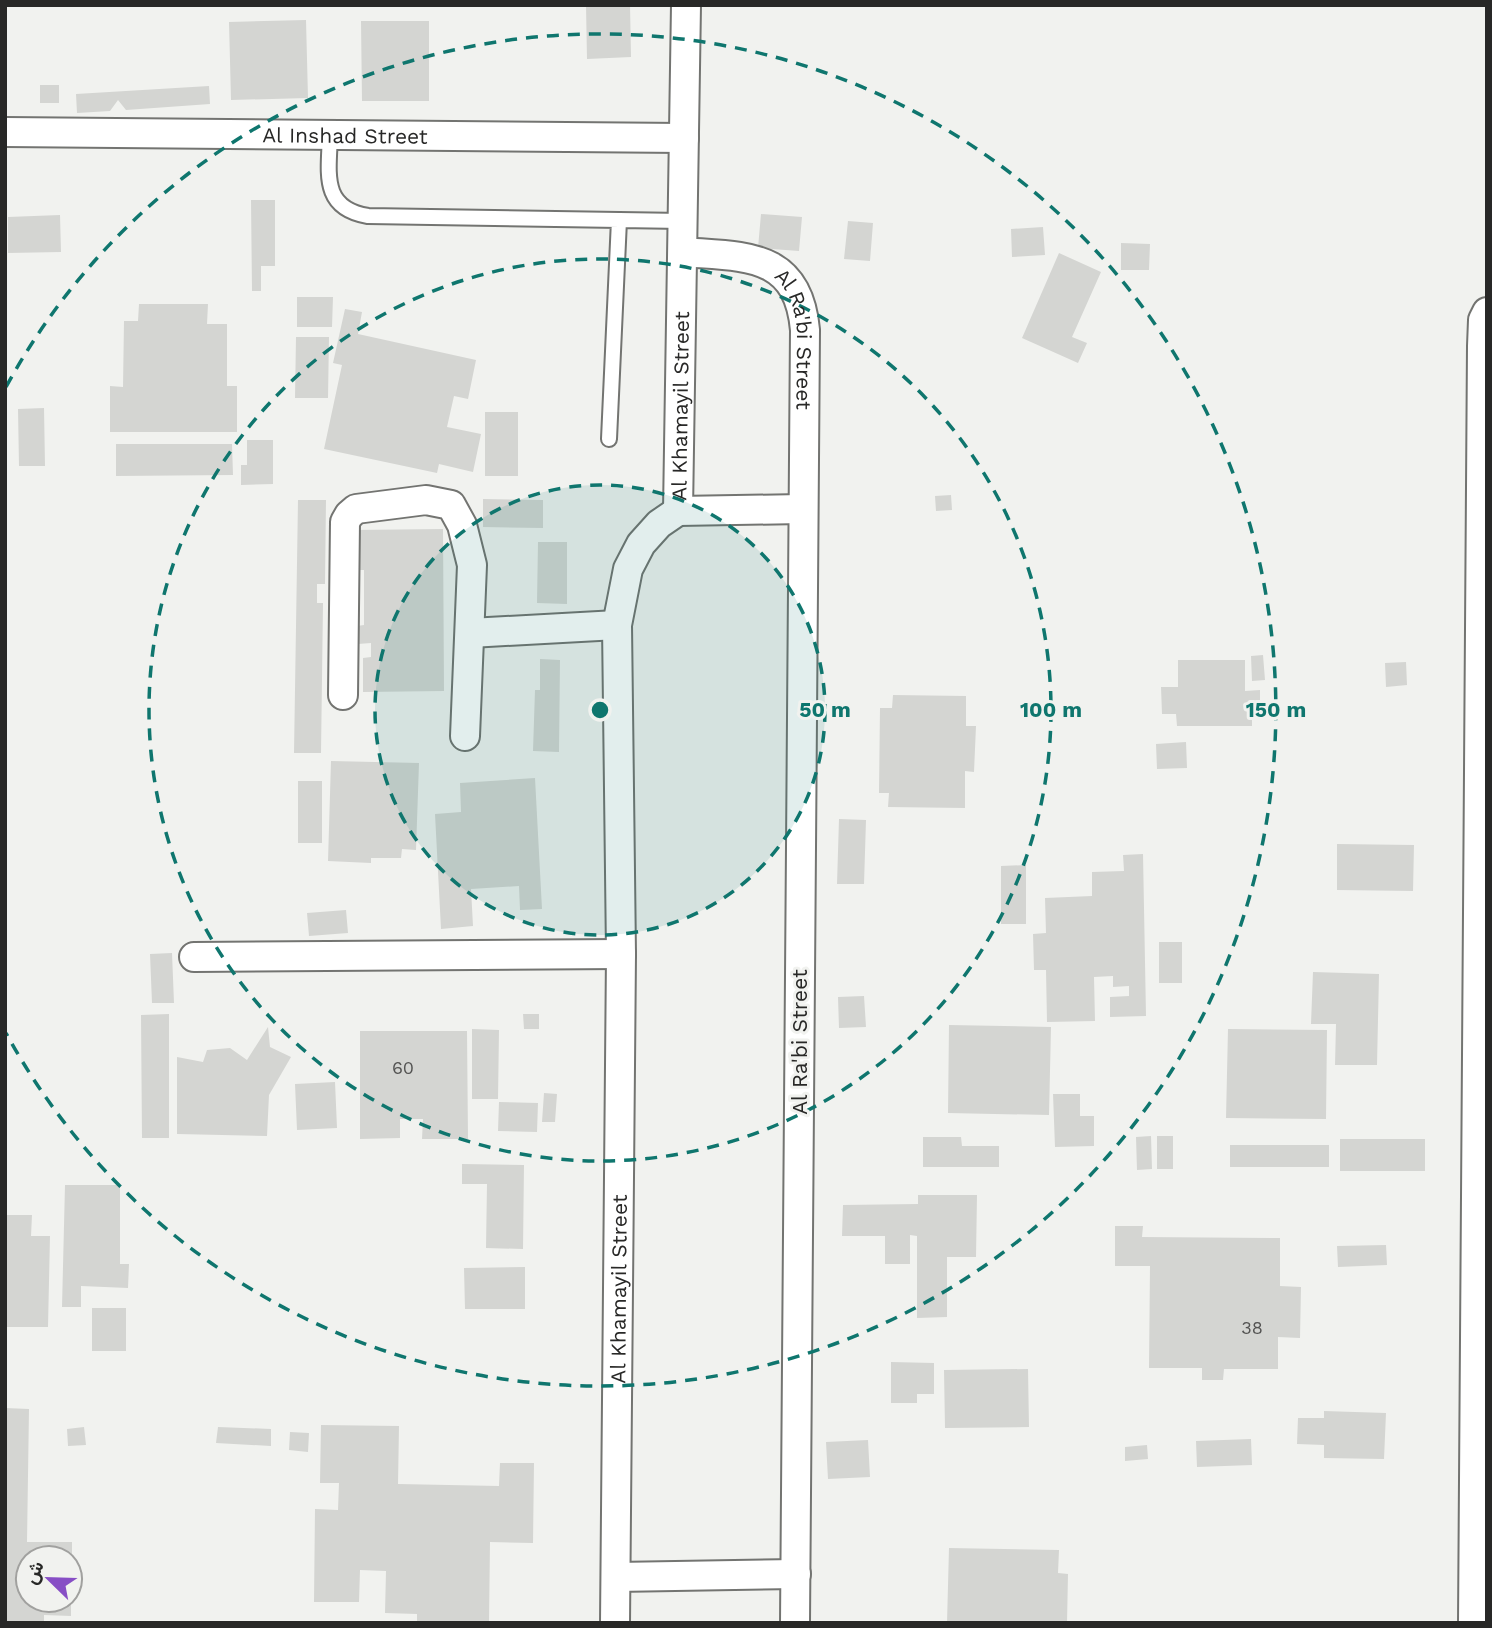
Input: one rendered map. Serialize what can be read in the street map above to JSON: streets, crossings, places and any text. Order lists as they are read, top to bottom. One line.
{"streets":{"street":["Al Inshad Street","Al Ra'bi Street","Al Khamayil Street"]},"crossings":[["Al Inshad Street","Al Khamayil Street"],["Al Ra'bi Street","Al Khamayil Street"]],"house_numbers":["60","38"],"north":"top left","rings":["50 m","100 m","150 m"]}
